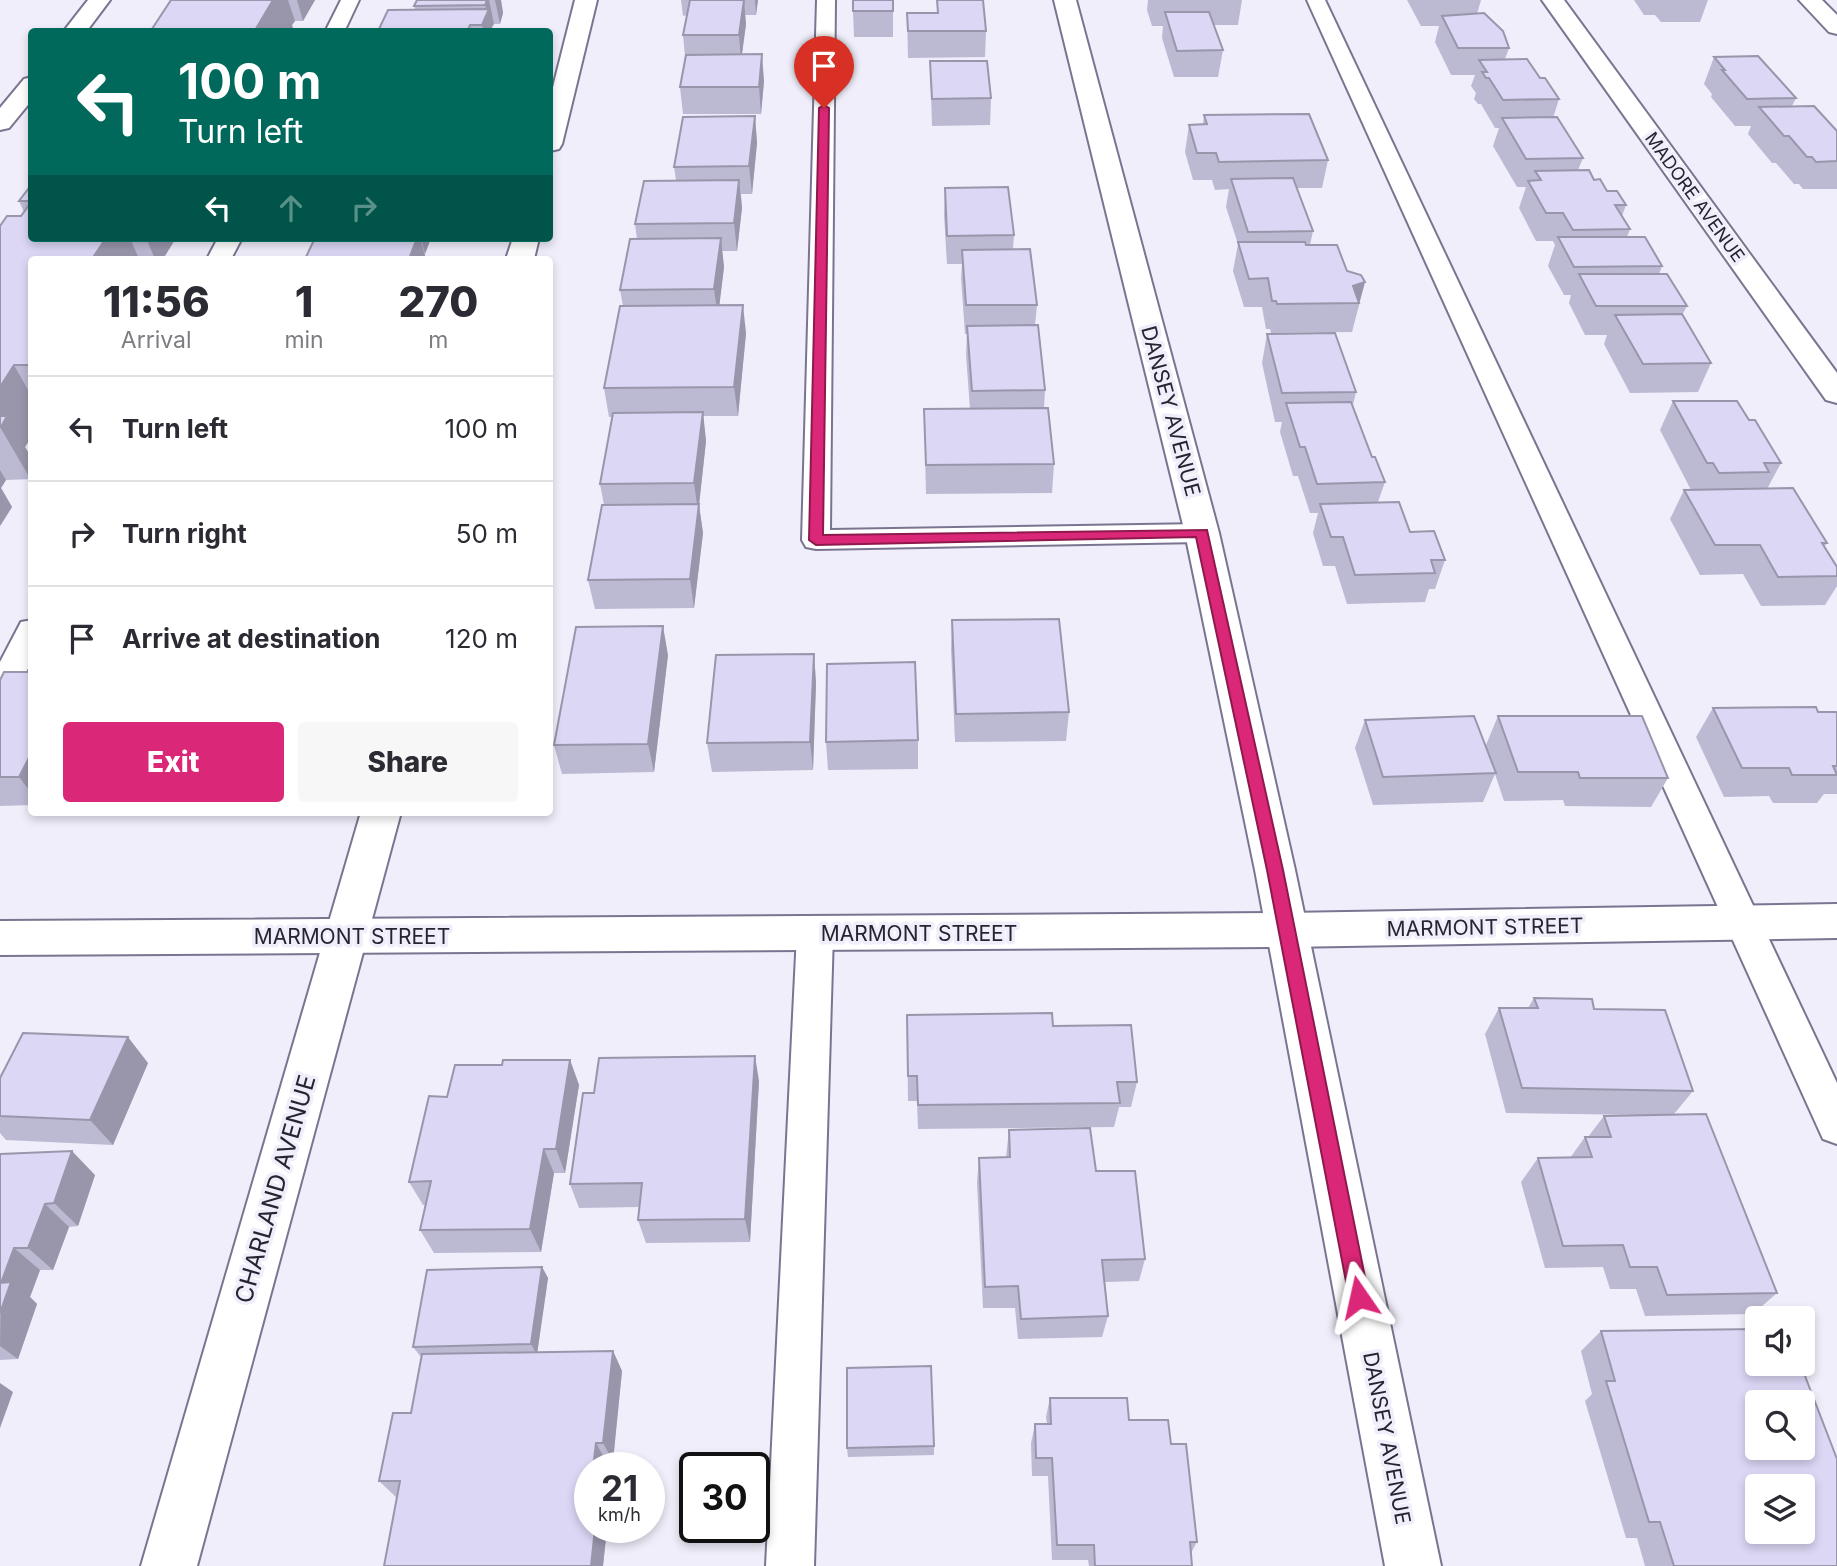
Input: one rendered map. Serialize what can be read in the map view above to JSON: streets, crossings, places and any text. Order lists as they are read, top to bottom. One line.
{"streets":{"street":["MADORE AVENUE","DANSEY AVENUE","MARMONT STREET","CHARLAND AVENUE"]},"crossings":[["DANSEY AVENUE","MARMONT STREET"],["MARMONT STREET","CHARLAND AVENUE"]],"page":{"turn":["100 m","Turn left"],"eta":["11:56","Arrival","1","min","270","m"],"list":[{"name":"Turn left","value":"100 m"},{"name":"Turn right","value":"50 m"},{"name":"Arrive at destination","value":"120 m"}],"buttons":["Exit","Share"],"speed":"21 km/h","limit":"30"}}
